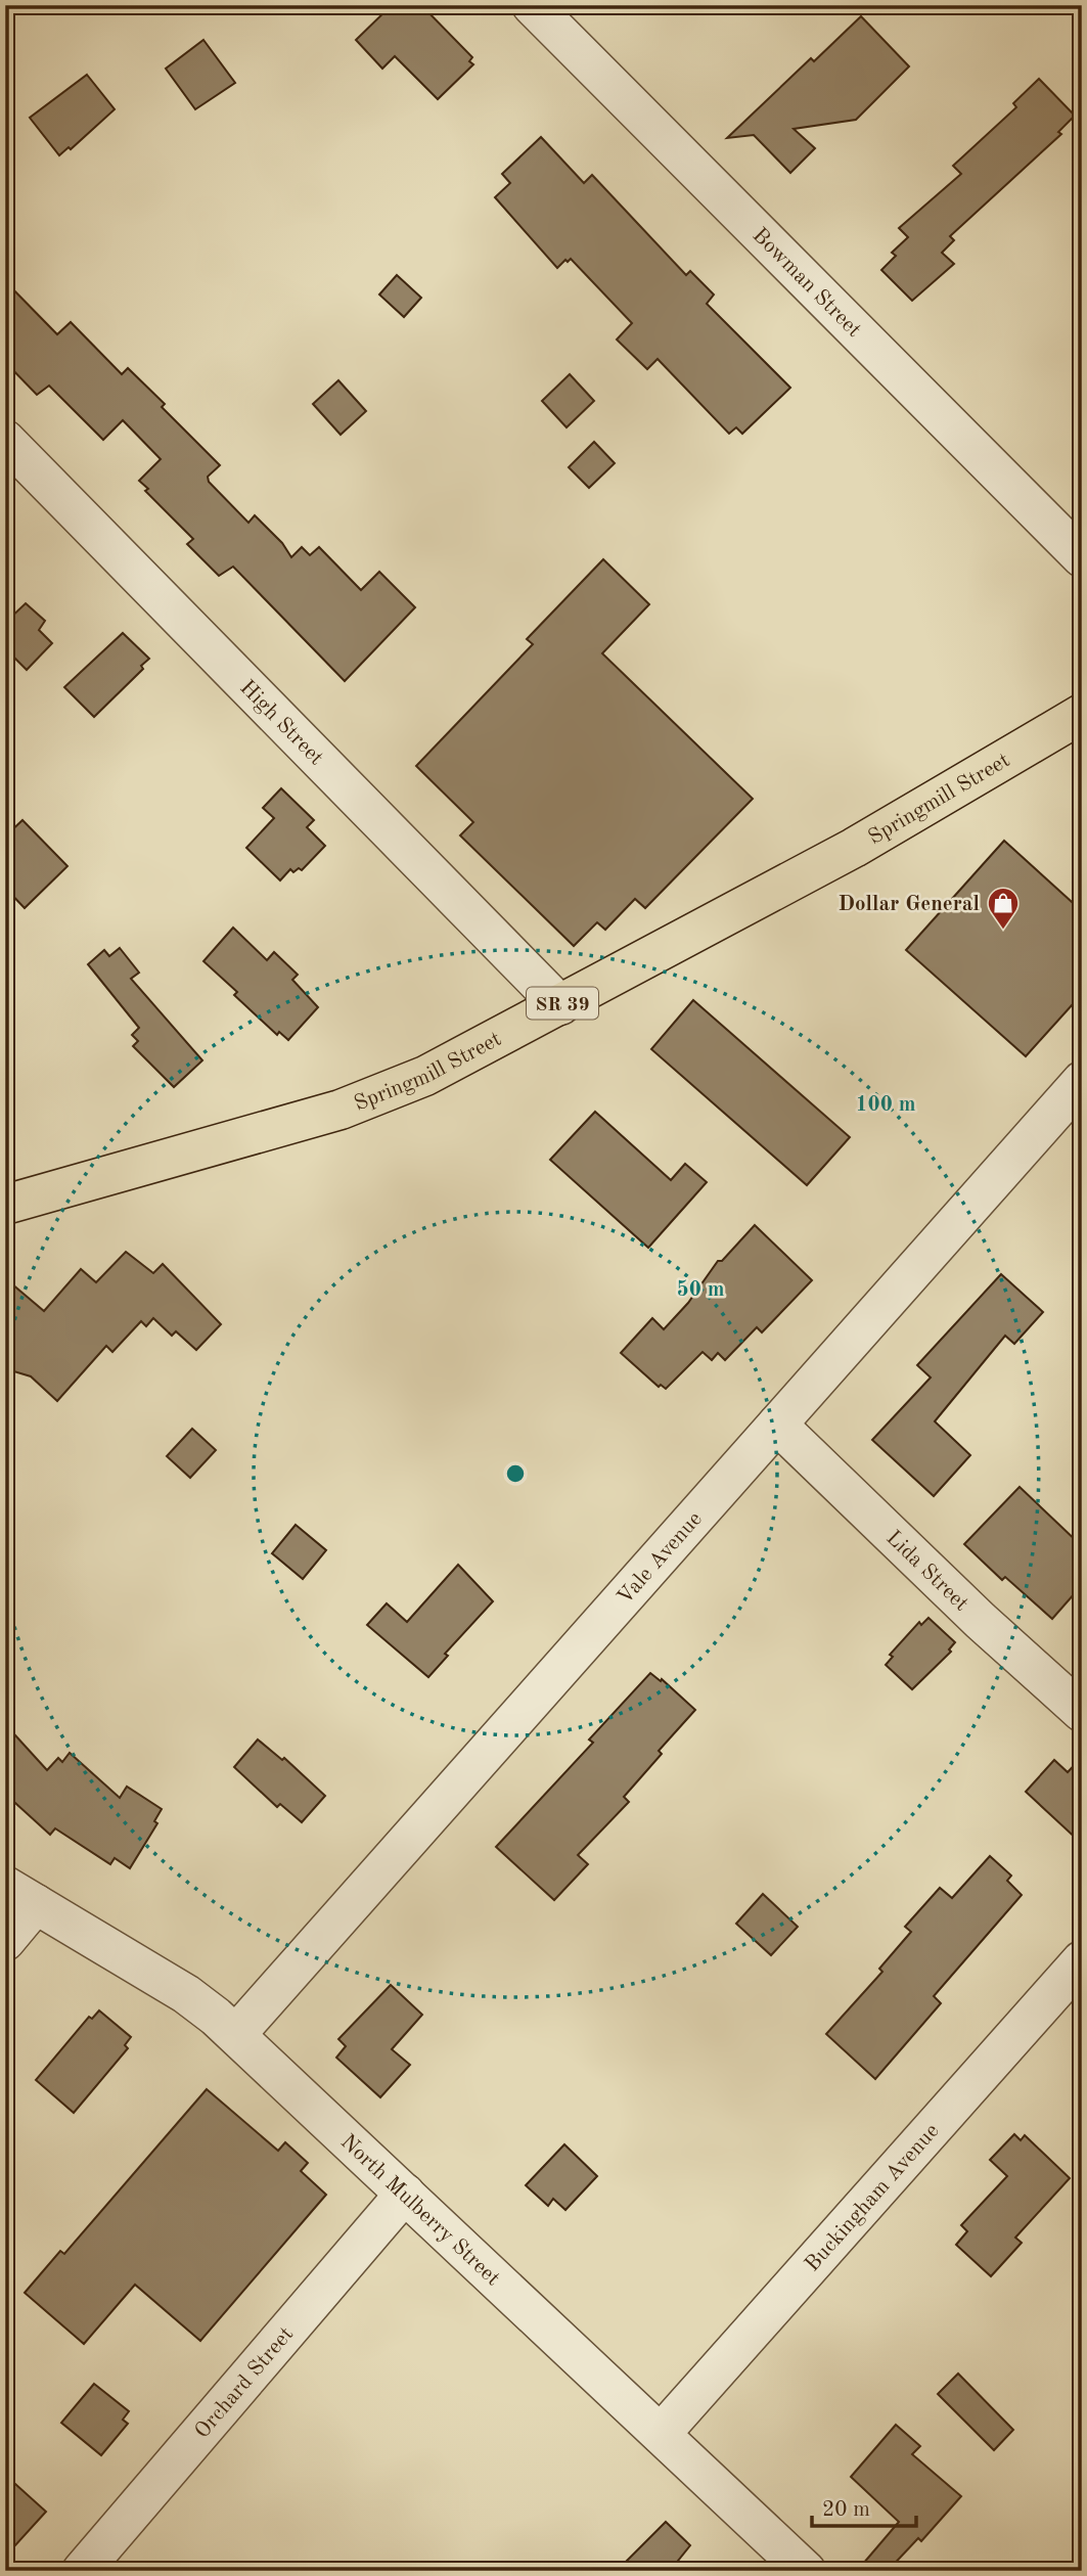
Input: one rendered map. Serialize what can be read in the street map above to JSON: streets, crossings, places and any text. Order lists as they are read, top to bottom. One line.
{"streets":{"main road":["Springmill Street","SR 39"],"street":["Bowman Street","High Street","Vale Avenue","Lida Street","Buckingham Avenue","North Mulberry Street","Orchard Street"]},"crossings":[["High Street","Springmill Street"],["Vale Avenue","Lida Street"],["Vale Avenue","North Mulberry Street"],["Buckingham Avenue","North Mulberry Street"],["North Mulberry Street","Orchard Street"]],"places":{"shop":["Dollar General"]},"scale_bar":"20 m","rings":["100 m","50 m"]}
